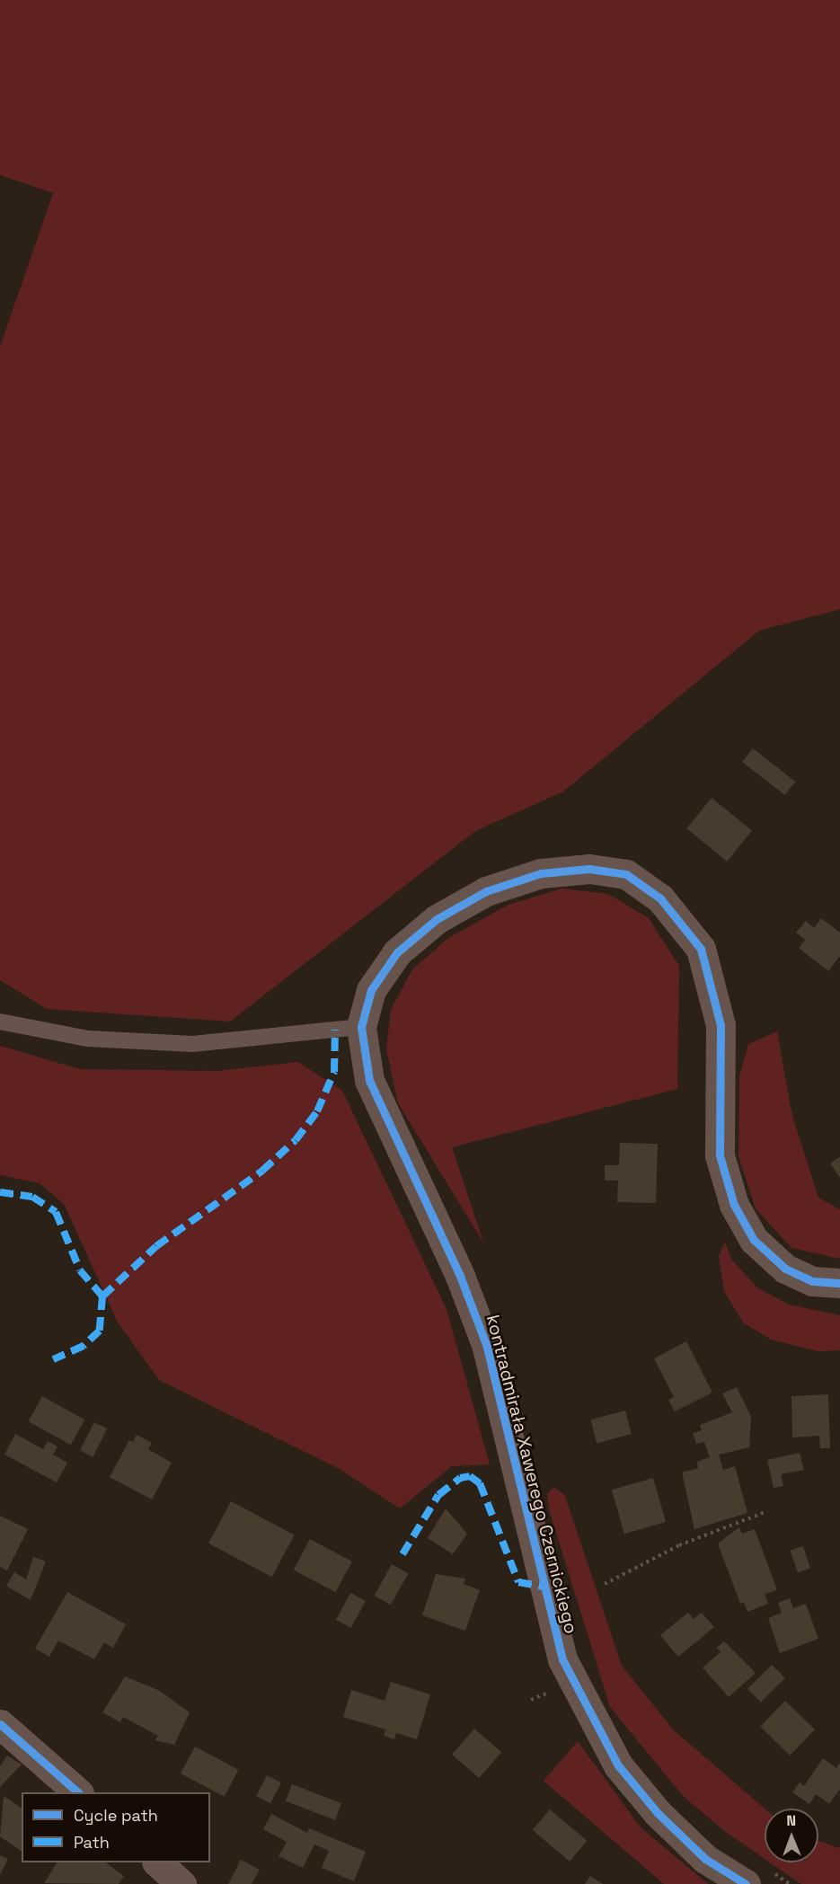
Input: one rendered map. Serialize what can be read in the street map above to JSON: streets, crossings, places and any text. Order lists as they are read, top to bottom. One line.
{"streets":{"street":["kontradmirała Xawerego Czernickiego"]},"legend":["Cycle path","Path"],"north":"top"}
